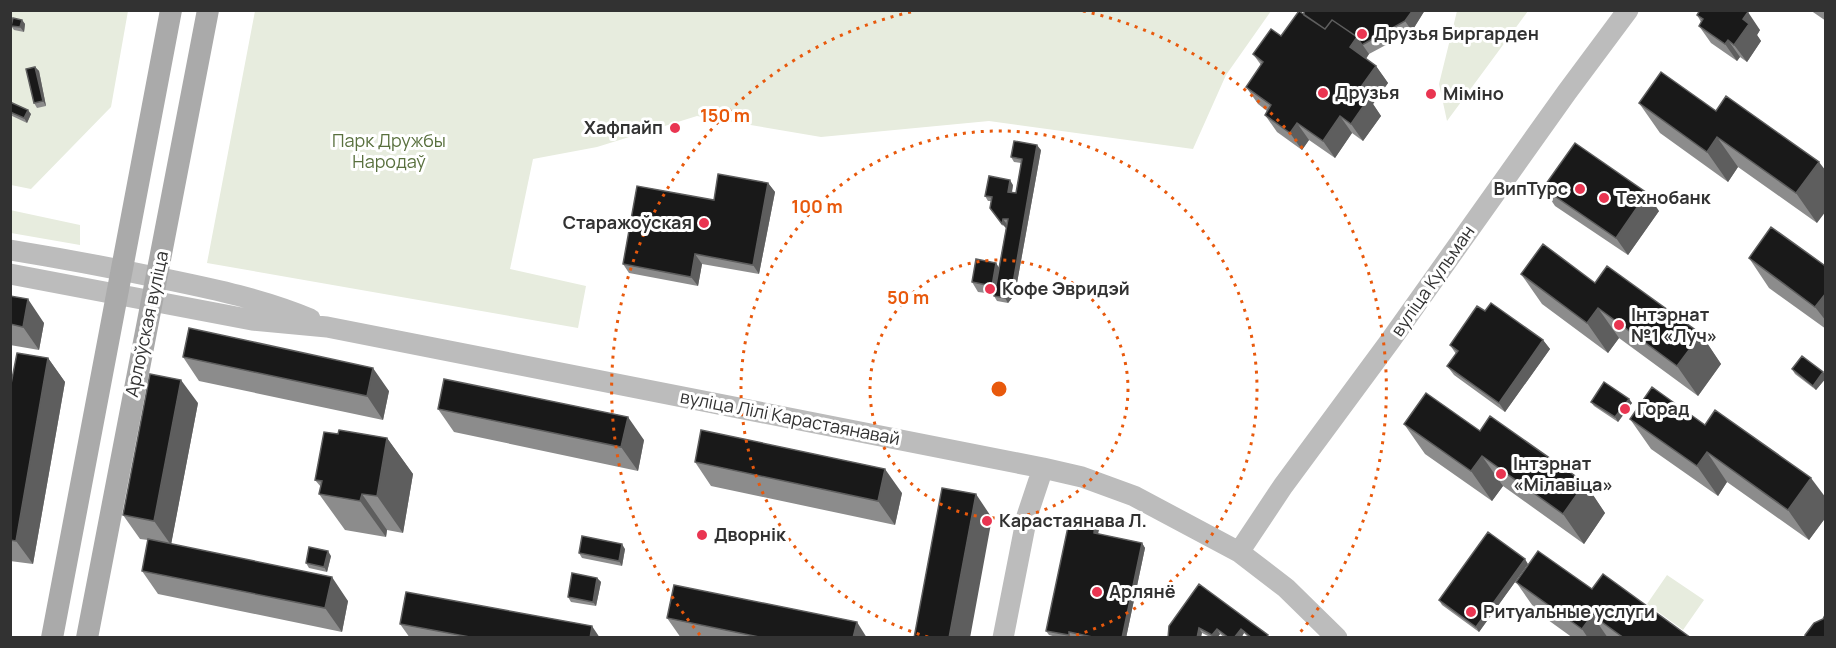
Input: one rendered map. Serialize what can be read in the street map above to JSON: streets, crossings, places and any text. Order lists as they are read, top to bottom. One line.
{"streets":{"main road":["вуліца Кульман","Арлоўская вуліца","вуліца Лілі Карастаянавай"]},"crossings":[["вуліца Кульман","вуліца Лілі Карастаянавай"],["Арлоўская вуліца","вуліца Лілі Карастаянавай"]],"parks":["Парк Дружбы Народаў"],"places":["Друзья Биргарден","Друзья","Міміно","Хафпайп","ВипТурс","Технобанк","Старажоўская","Кофе Эвридэй","Інтэрнат №1 «Луч»","Горад","Інтэрнат «Мілавіца»","Карастаянава Л.","Дворнік","Арлянё","Ритуальные услуги"],"rings":["150 m","100 m","50 m"]}
